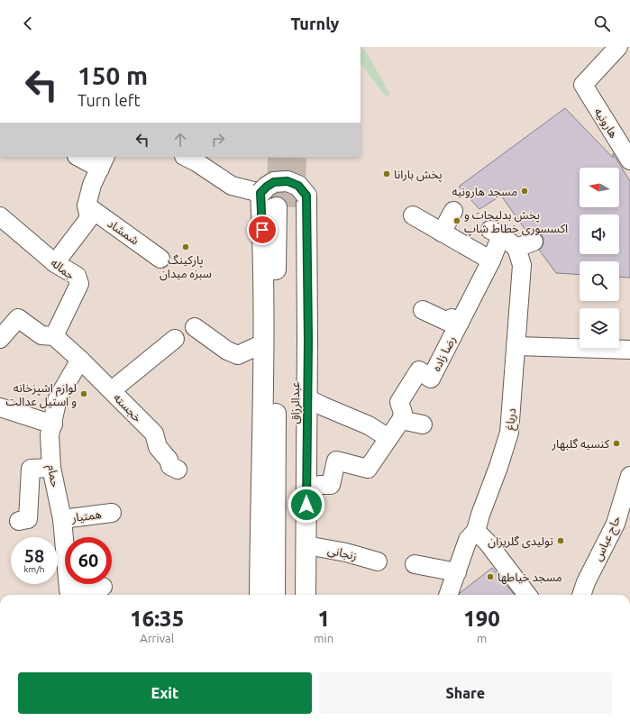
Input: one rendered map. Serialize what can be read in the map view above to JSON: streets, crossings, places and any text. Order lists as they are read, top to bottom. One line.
{"streets":{"main road":["عبدالرزاق"],"street":["هارونیه","شمشاد","جماله","رضا زاده","خجسته","درباغ","حمام","همتیار","حاج عباس","زنجانی"]},"crossings":[["رضا زاده","درباغ"],["حمام","همتیار"]],"places":["پخش بارانا","مسجد هارونیه","پخش بدلیجات و اکسسوری خطاط شاپ","پارکینگ سبزه میدان","لوازم اشپزخانه و استیل عدالت","کنسیه گلبهار","تولیدی گلریزان","مسجد خیاطها"],"north":"left","page":{"header":"Turnly","turn":["150 m","Turn left"],"speed":"58 km/h","limit":"60","eta":["16:35","Arrival","1","min","190","m"],"buttons":["Exit","Share"]}}
